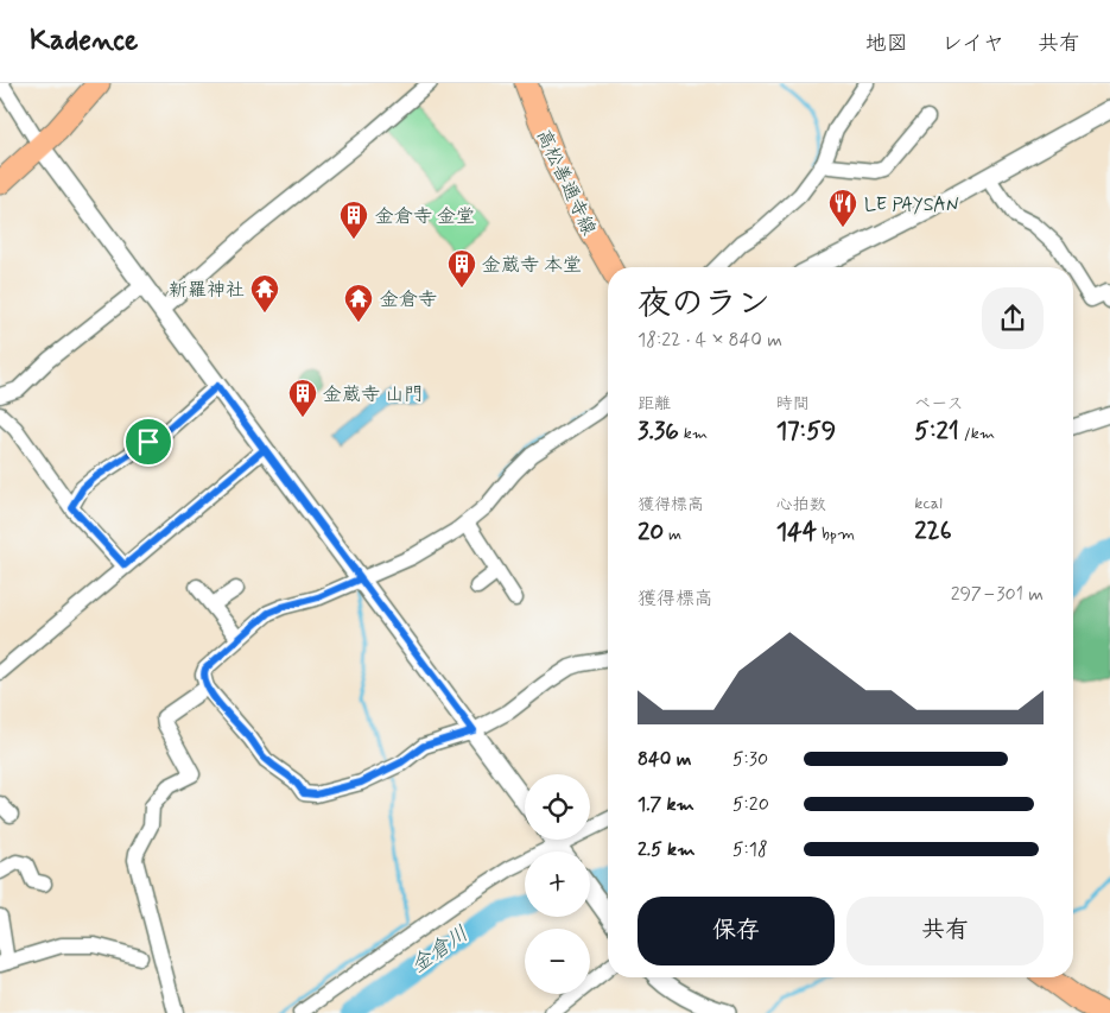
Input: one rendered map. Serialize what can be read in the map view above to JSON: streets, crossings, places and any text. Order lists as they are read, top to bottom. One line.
{"streets":{"main road":["高松善通寺線"]},"water":["金倉川"],"places":{"restaurant":["LE PAYSAN"],"building":["金倉寺 金堂","金蔵寺 本堂","金蔵寺 山門"],"temple":["新羅神社","金倉寺"]},"page":{"header":"Kadence","nav":["地図","レイヤ","共有"],"heading":["夜のラン","18:22 · 4 × 840 m"],"stats":[["距離","3.36 km"],["時間","17:59"],["ペース","5:21 /km"],["獲得標高","20 m"],["心拍数","144 bpm"],["kcal","226"]],"chart":["獲得標高","297–301 m"],"list":[{"name":"840 m","note":"5:30"},{"name":"1.7 km","note":"5:20"},{"name":"2.5 km","note":"5:18"}],"map_buttons":["+","−"],"buttons":["保存","共有"]}}
